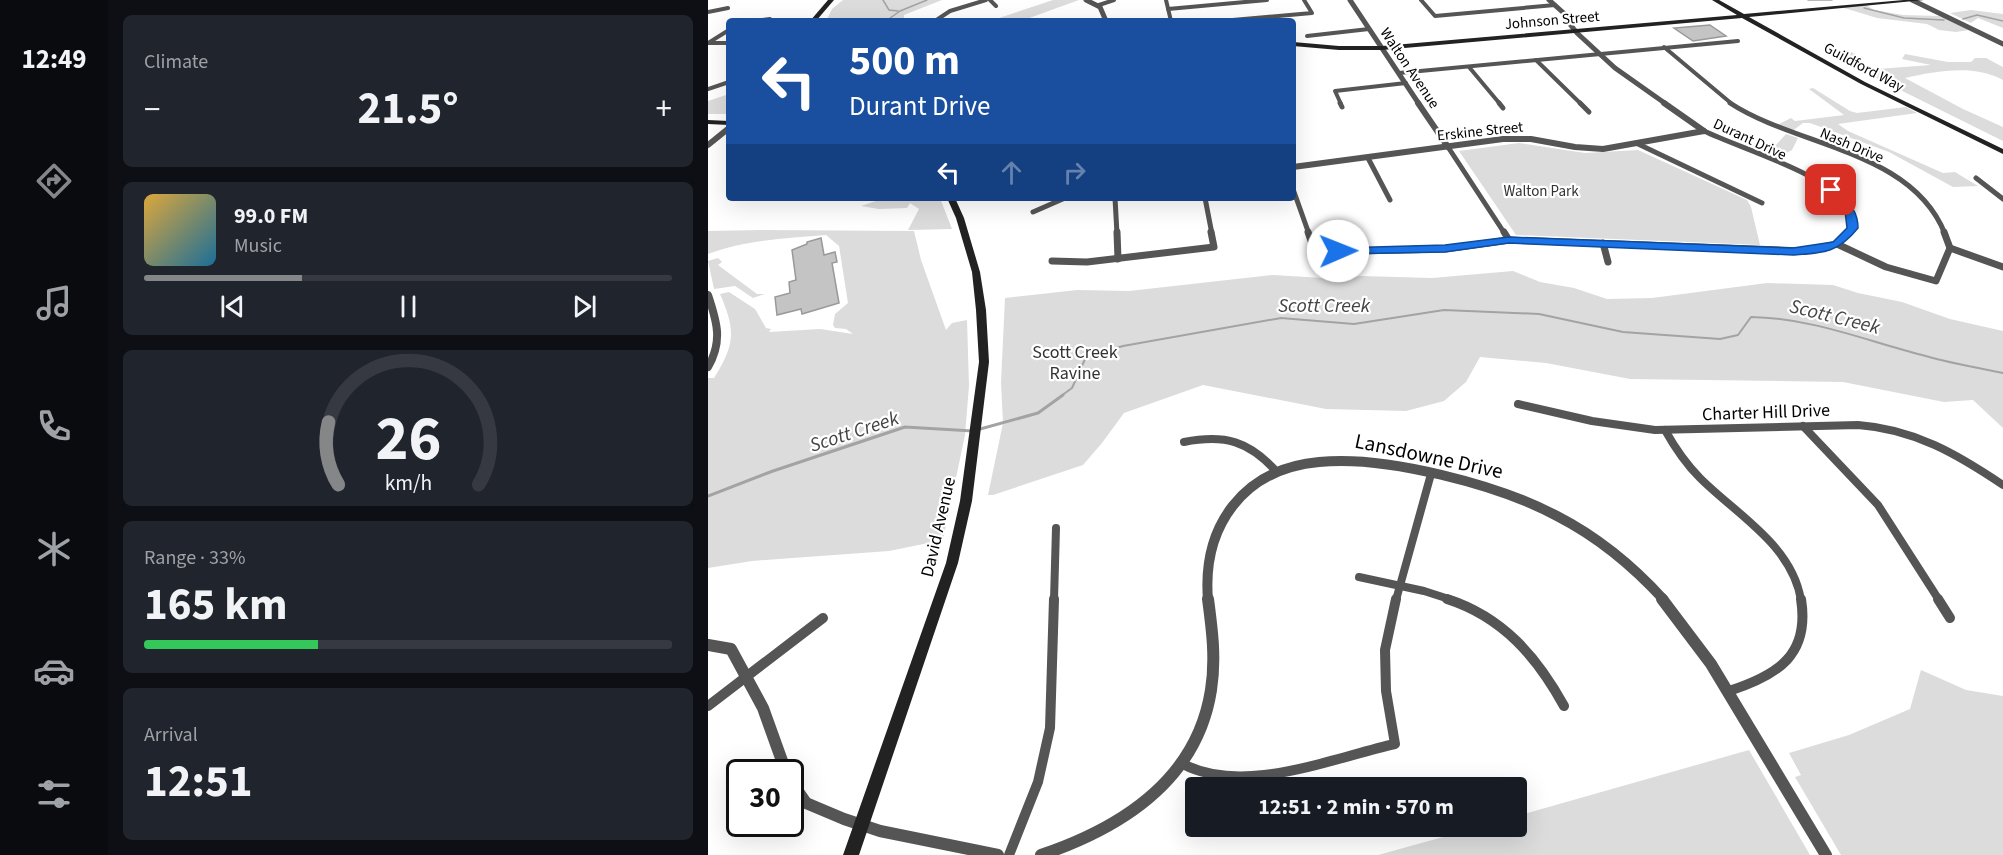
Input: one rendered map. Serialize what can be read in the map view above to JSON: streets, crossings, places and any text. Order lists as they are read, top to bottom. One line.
{"streets":{"main road":["Johnson Street","Guildford Way","David Avenue"],"street":["Walton Avenue","Erskine Street","Durant Drive","Nash Drive","Charter Hill Drive","Lansdowne Drive"]},"crossings":[["Johnson Street","Guildford Way"],["Johnson Street","Walton Avenue"],["Johnson Street","Durant Drive"],["Walton Avenue","Erskine Street"],["Erskine Street","Durant Drive"]],"water":["Scott Creek"],"parks":["Walton Park","Scott Creek Ravine"],"page":{"tabs":"12:49","tile":["Climate",["Range · 33%","165 km"],["Arrival","12:51"]],"turn":["500 m","Durant Drive"],"heat":["−","21.5°","+"],"song":["99.0 FM","Music"],"limit":"30","trip":"12:51 · 2 min · 570 m","gauge":["26","km/h"]}}
